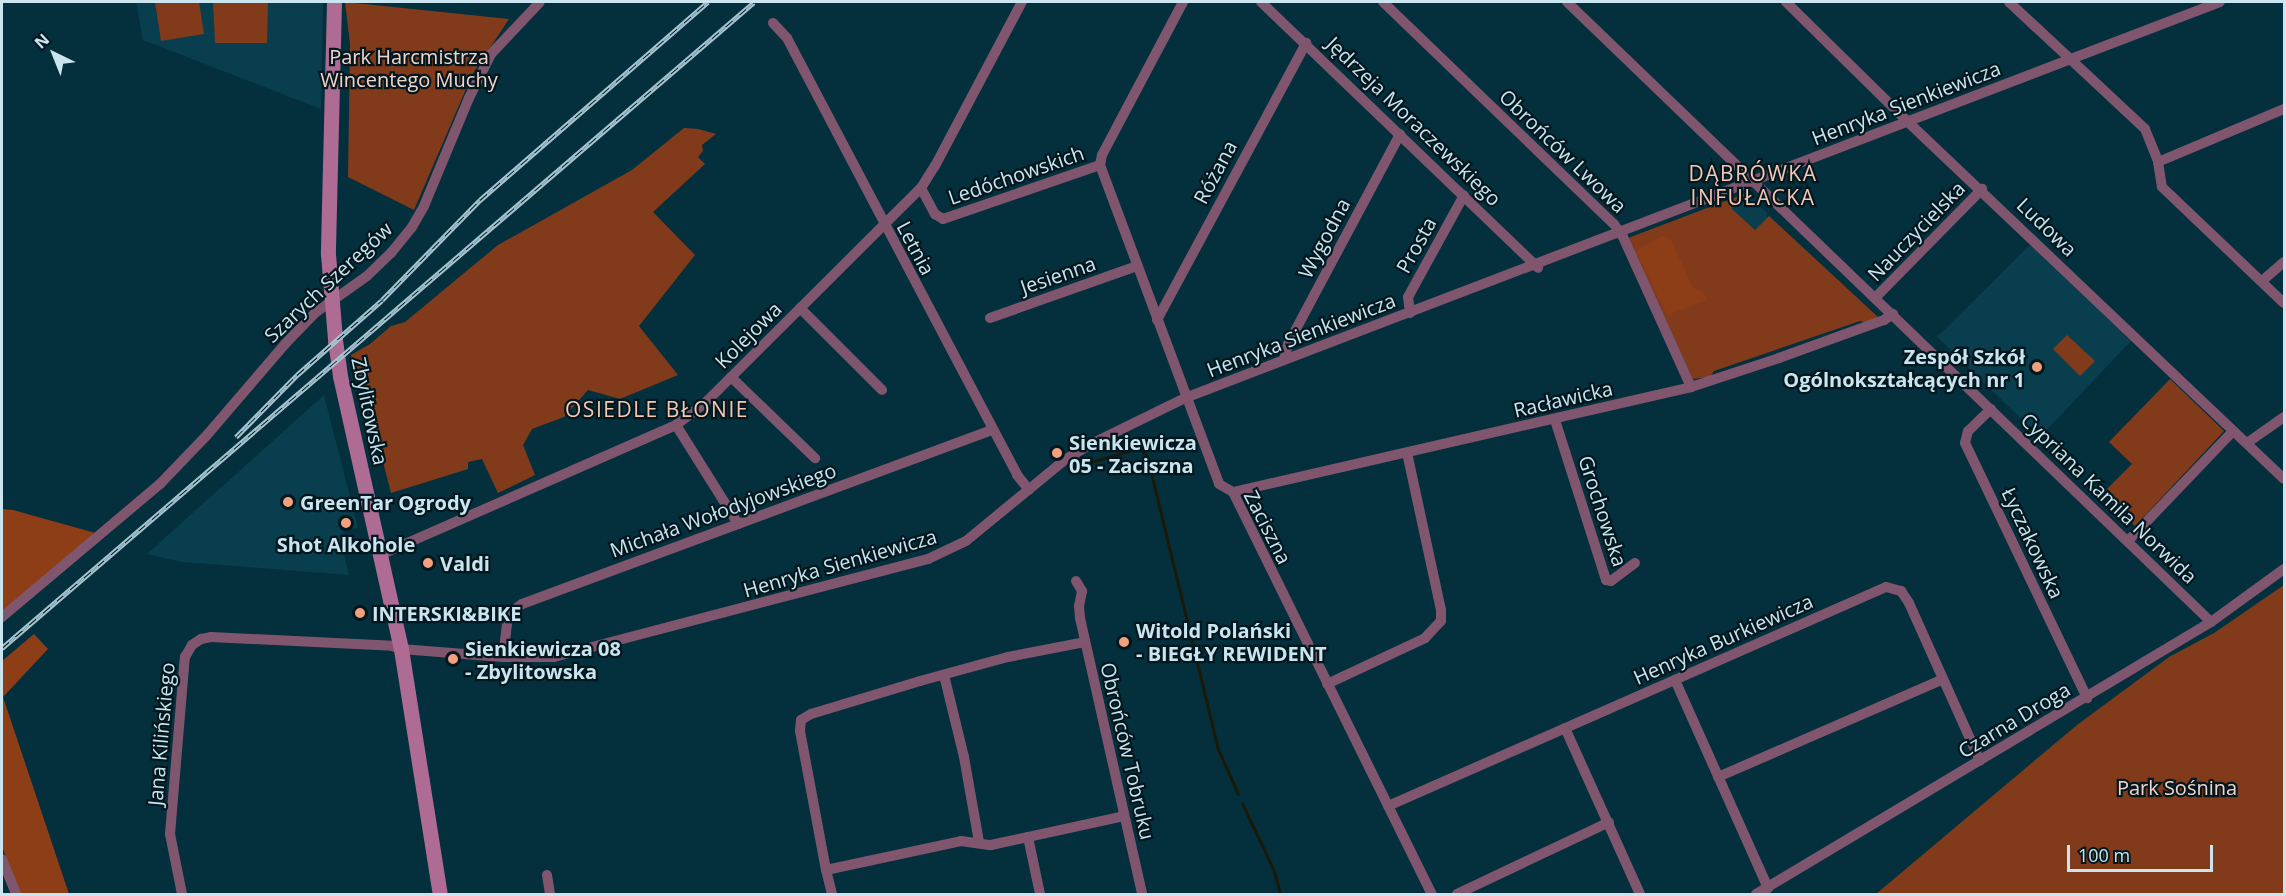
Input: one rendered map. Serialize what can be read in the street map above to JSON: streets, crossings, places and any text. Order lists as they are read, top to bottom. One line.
{"streets":{"street":["Henryka Sienkiewicza","Jędrzeja Moraczewskiego","Obrońców Lwowa","Różana","Ledóchowskich","Ludowa","Nauczycielska","Wygodna","Prosta","Letnia","Jesienna","Szarych Szeregów","Kolejowa","Racławicka","Zbylitowska","Cypriana Kamila Norwida","Michała Wołodyjowskiego","Grochowska","Zaciszna","Łyczakowska","Henryka Burkiewicza","Czarna Droga","Jana Kilińskiego","Obrońców Tobruku"]},"crossings":[["Henryka Sienkiewicza","Jędrzeja Moraczewskiego"],["Henryka Sienkiewicza","Obrońców Lwowa"],["Henryka Sienkiewicza","Ludowa"],["Henryka Sienkiewicza","Wygodna"],["Henryka Sienkiewicza","Prosta"],["Henryka Sienkiewicza","Letnia"],["Henryka Sienkiewicza","Zbylitowska"],["Henryka Sienkiewicza","Cypriana Kamila Norwida"],["Henryka Sienkiewicza","Michała Wołodyjowskiego"],["Henryka Sienkiewicza","Zaciszna"],["Henryka Sienkiewicza","Jana Kilińskiego"],["Jędrzeja Moraczewskiego","Różana"],["Jędrzeja Moraczewskiego","Wygodna"],["Jędrzeja Moraczewskiego","Prosta"],["Obrońców Lwowa","Racławicka"],["Różana","Zaciszna"],["Ledóchowskich","Kolejowa"],["Ledóchowskich","Zaciszna"],["Ludowa","Nauczycielska"],["Nauczycielska","Cypriana Kamila Norwida"],["Letnia","Kolejowa"],["Letnia","Michała Wołodyjowskiego"],["Jesienna","Zaciszna"],["Kolejowa","Zbylitowska"],["Racławicka","Cypriana Kamila Norwida"],["Racławicka","Grochowska"],["Racławicka","Zaciszna"],["Zbylitowska","Jana Kilińskiego"],["Cypriana Kamila Norwida","Łyczakowska"],["Cypriana Kamila Norwida","Czarna Droga"],["Zaciszna","Henryka Burkiewicza"],["Łyczakowska","Czarna Droga"],["Henryka Burkiewicza","Czarna Droga"]],"districts":["DĄBRÓWKA INFUŁACKA","OSIEDLE BŁONIE"],"parks":["Park Harcmistrza Wincentego Muchy","Park Sośnina"],"places":["Zespół Szkół Ogólnokształcących nr 1","Sienkiewicza 05 - Zaciszna","GreenTar Ogrody","Shot Alkohole","Valdi","INTERSKI&BIKE","Witold Polański - BIEGŁY REWIDENT","Sienkiewicza 08 - Zbylitowska"],"scale_bar":"100 m","north":"top left"}
